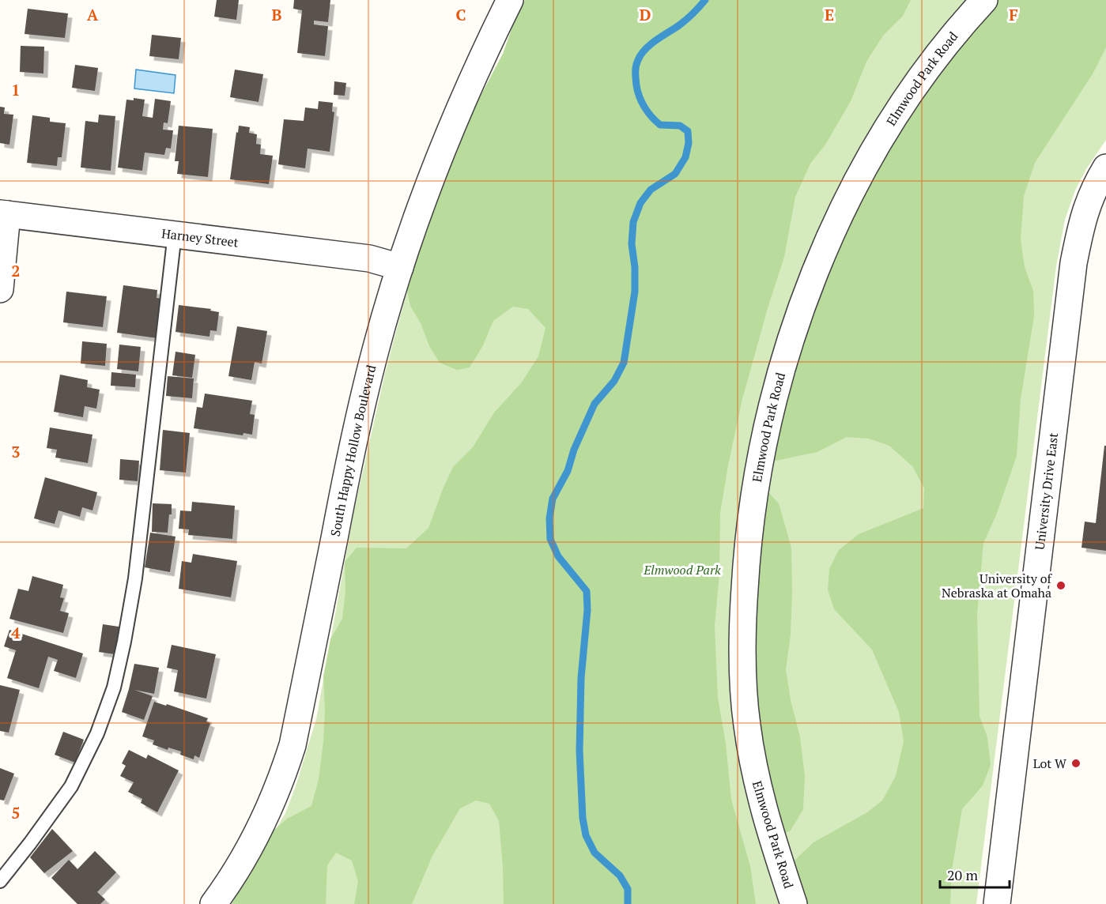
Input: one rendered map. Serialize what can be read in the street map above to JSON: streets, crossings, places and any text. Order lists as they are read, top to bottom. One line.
{"streets":{"street":["Elmwood Park Road","Harney Street","South Happy Hollow Boulevard","University Drive East"]},"crossings":[["Harney Street","South Happy Hollow Boulevard"]],"parks":["Elmwood Park"],"places":["University of Nebraska at Omaha","Lot W"],"scale_bar":"20 m","grid":{"columns":["A","B","C","D","E","F"],"rows":["1","2","3","4","5"]}}
